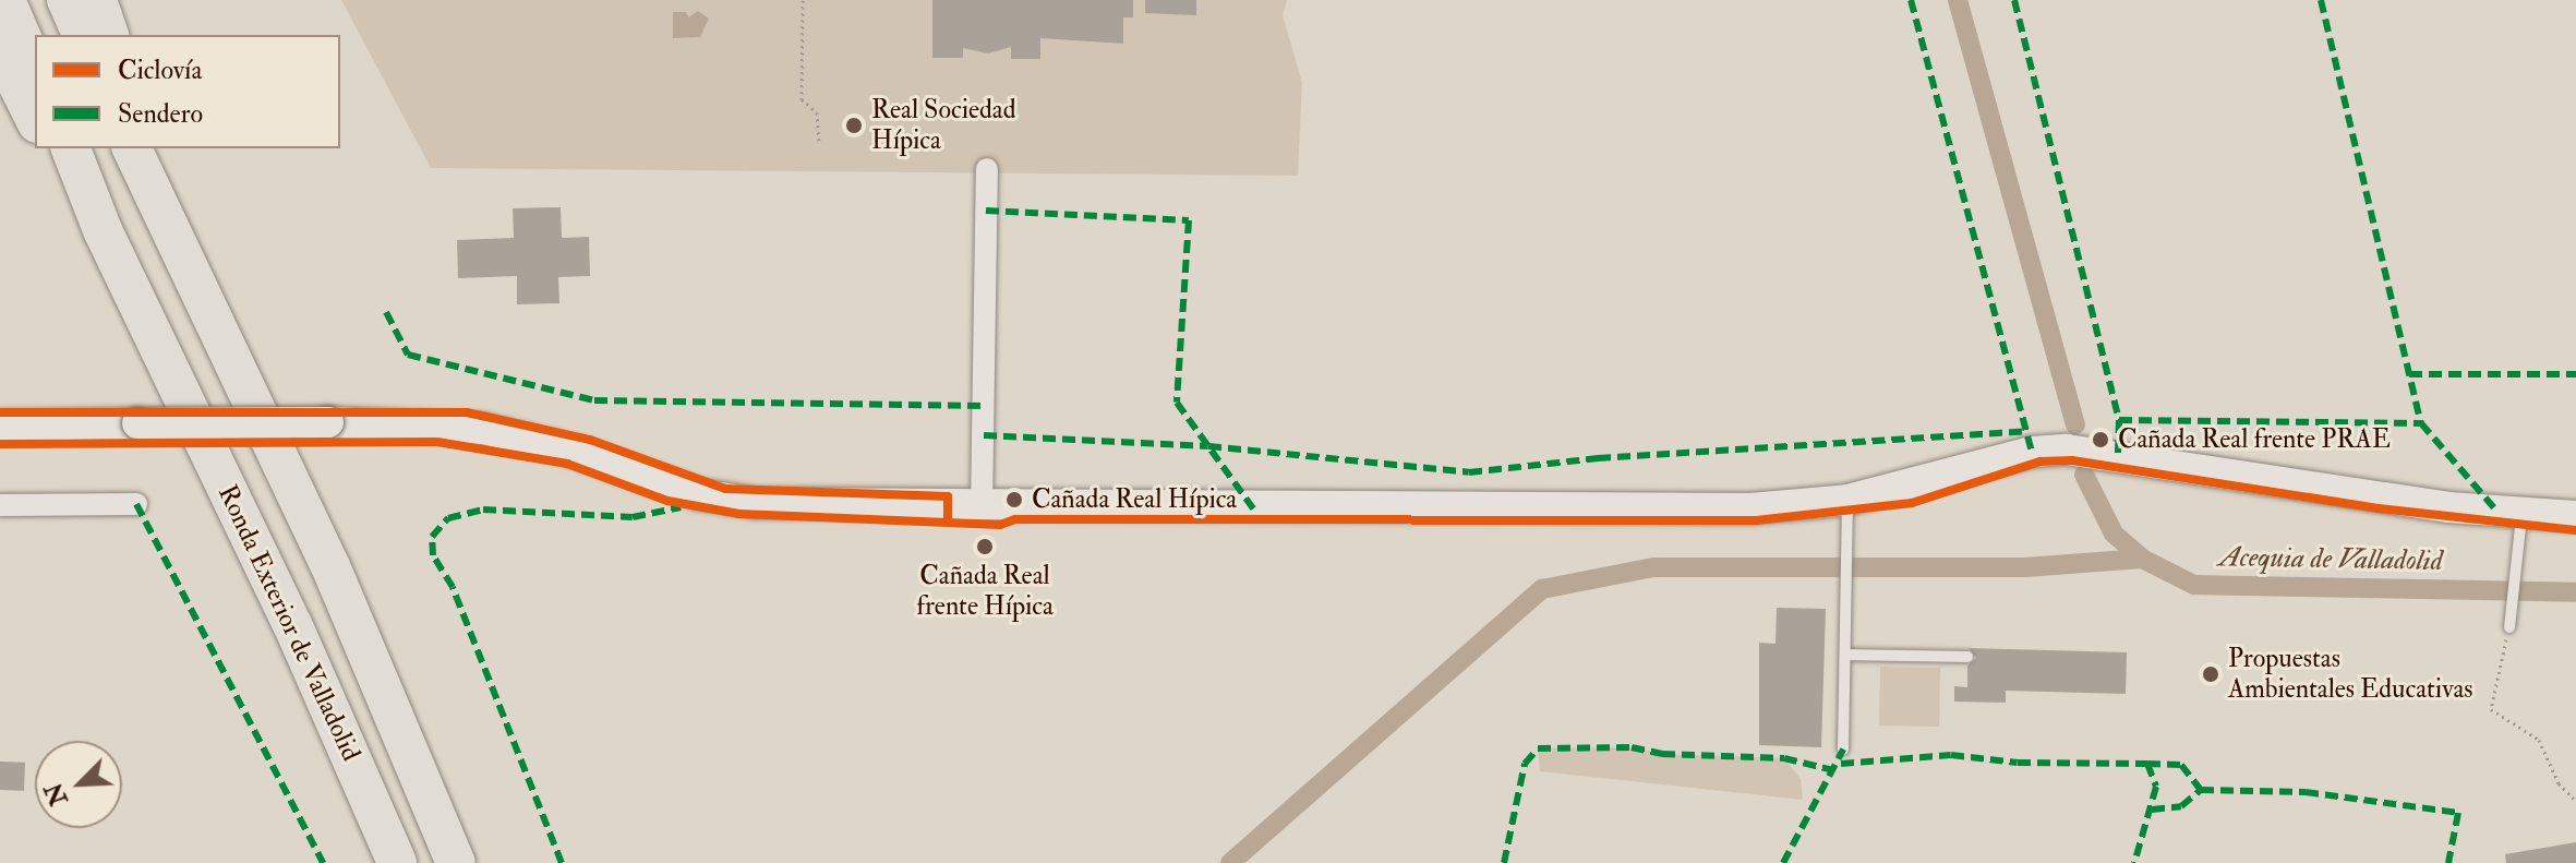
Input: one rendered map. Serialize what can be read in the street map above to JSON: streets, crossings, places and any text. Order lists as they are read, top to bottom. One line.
{"streets":{"highway":["Ronda Exterior de Valladolid"]},"water":["Acequia de Valladolid"],"places":["Real Sociedad Hípica","Cañada Real frente PRAE","Cañada Real Hípica","Cañada Real frente Hípica","Propuestas Ambientales Educativas"],"legend":["Ciclovía","Sendero"],"north":"bottom left"}
